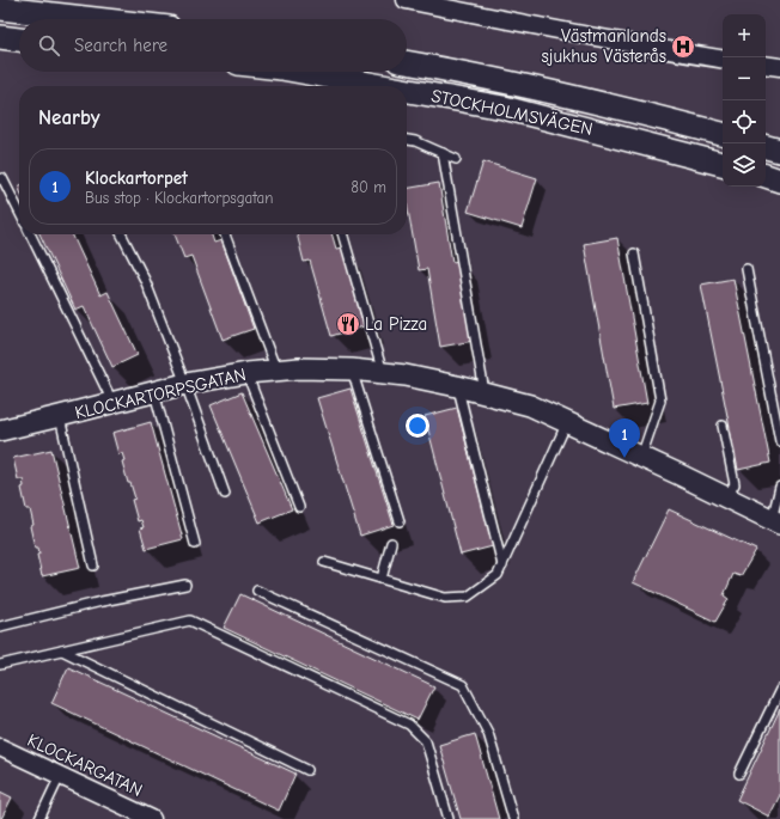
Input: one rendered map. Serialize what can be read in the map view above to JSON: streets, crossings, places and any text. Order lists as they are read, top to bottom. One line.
{"streets":{"main road":["STOCKHOLMSVÄGEN"],"street":["KLOCKARTORPSGATAN","KLOCKARGATAN"]},"places":{"hospital":["Västmanlands sjukhus Västerås"],"restaurant":["La Pizza"]},"page":{"map_buttons":["+","−"],"search":"Search here","heading":"Nearby","list":[{"mark":"1","name":"Klockartorpet","note":"Bus stop · Klockartorpsgatan","value":"80 m"}],"pins":"1"}}
